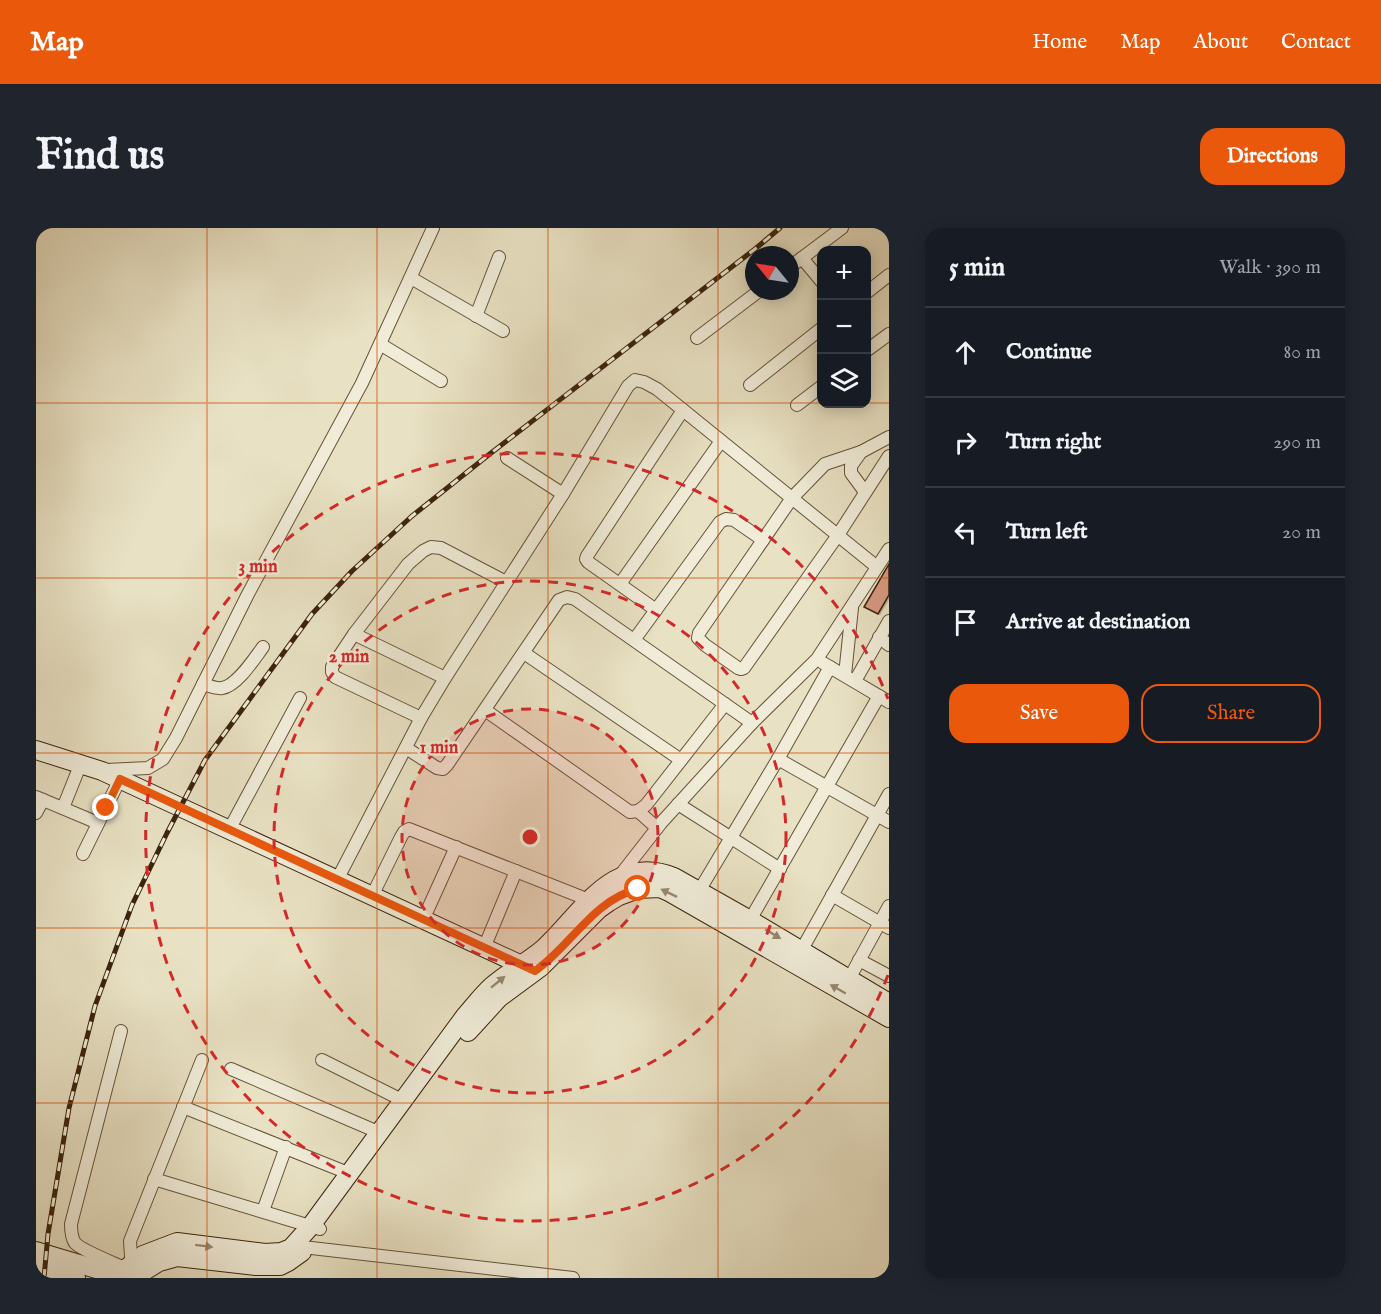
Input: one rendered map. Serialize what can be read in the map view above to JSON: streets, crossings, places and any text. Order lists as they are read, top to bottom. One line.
{"north":"top left","page":{"header":"Map","nav":["Home","Map","About","Contact"],"buttons":["Directions",["Save","Share"]],"title":"Find us","heading":["5 min","Walk · 390 m"],"map_buttons":["+","−"],"list":[["Continue","80 m"],["Turn right","290 m"],["Turn left","20 m"],"Arrive at destination"]},"rings":["3 min","2 min","1 min"]}
